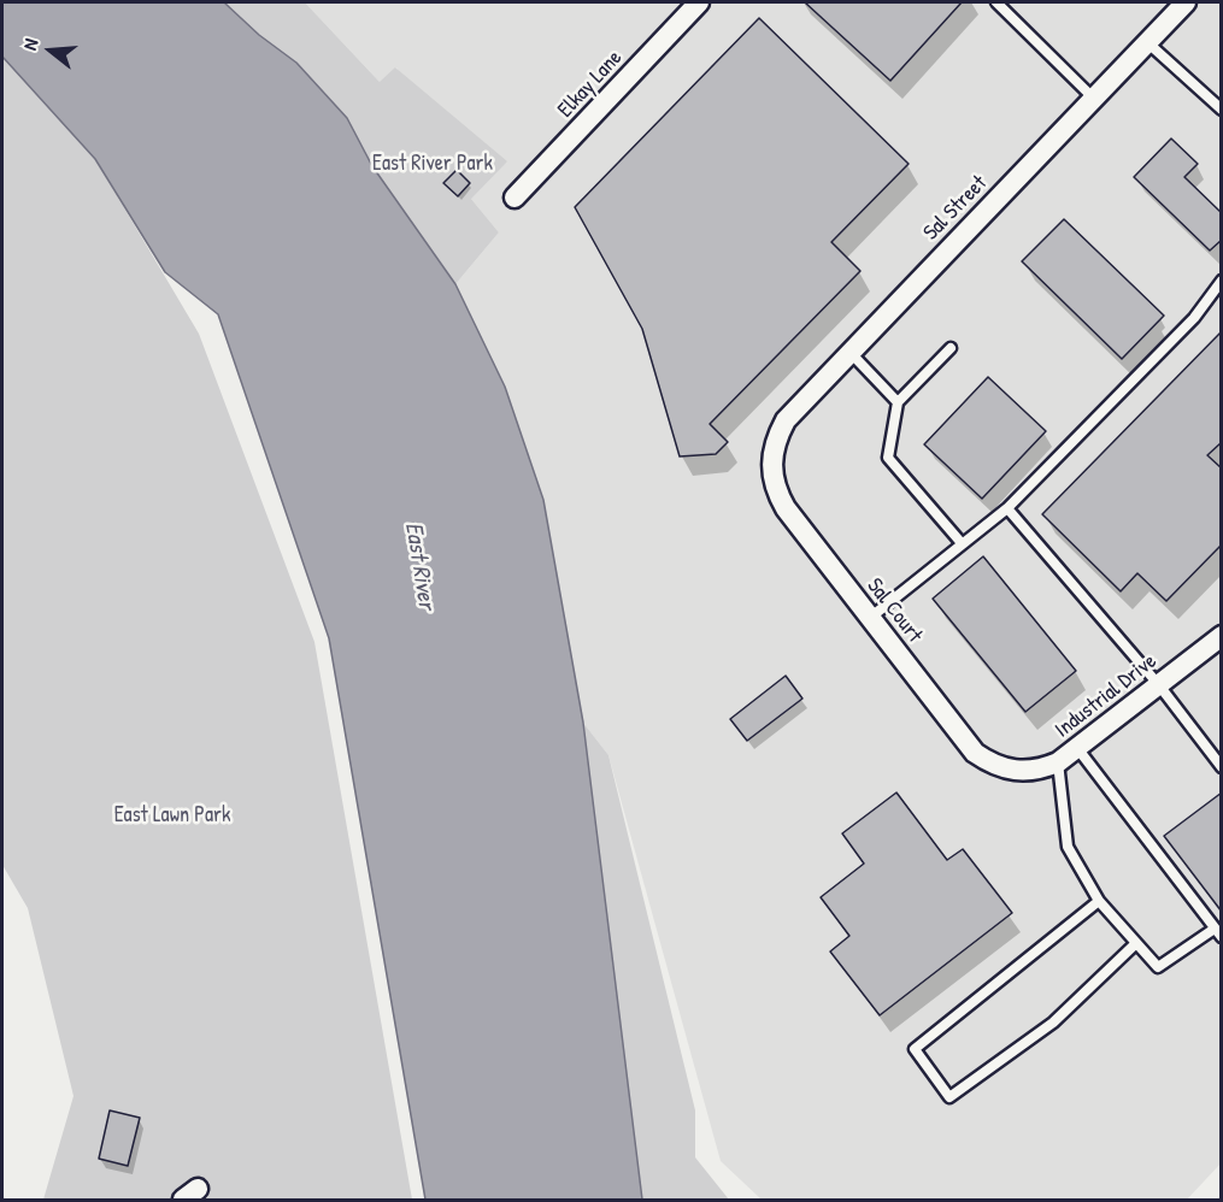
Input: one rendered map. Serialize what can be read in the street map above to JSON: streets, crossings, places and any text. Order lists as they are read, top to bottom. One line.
{"streets":{"street":["Elkay Lane","Sal Street","Sal Court","Industrial Drive"]},"crossings":[["Sal Street","Sal Court"],["Sal Court","Industrial Drive"]],"water":["East River"],"parks":["East River Park","East Lawn Park"],"north":"left"}
